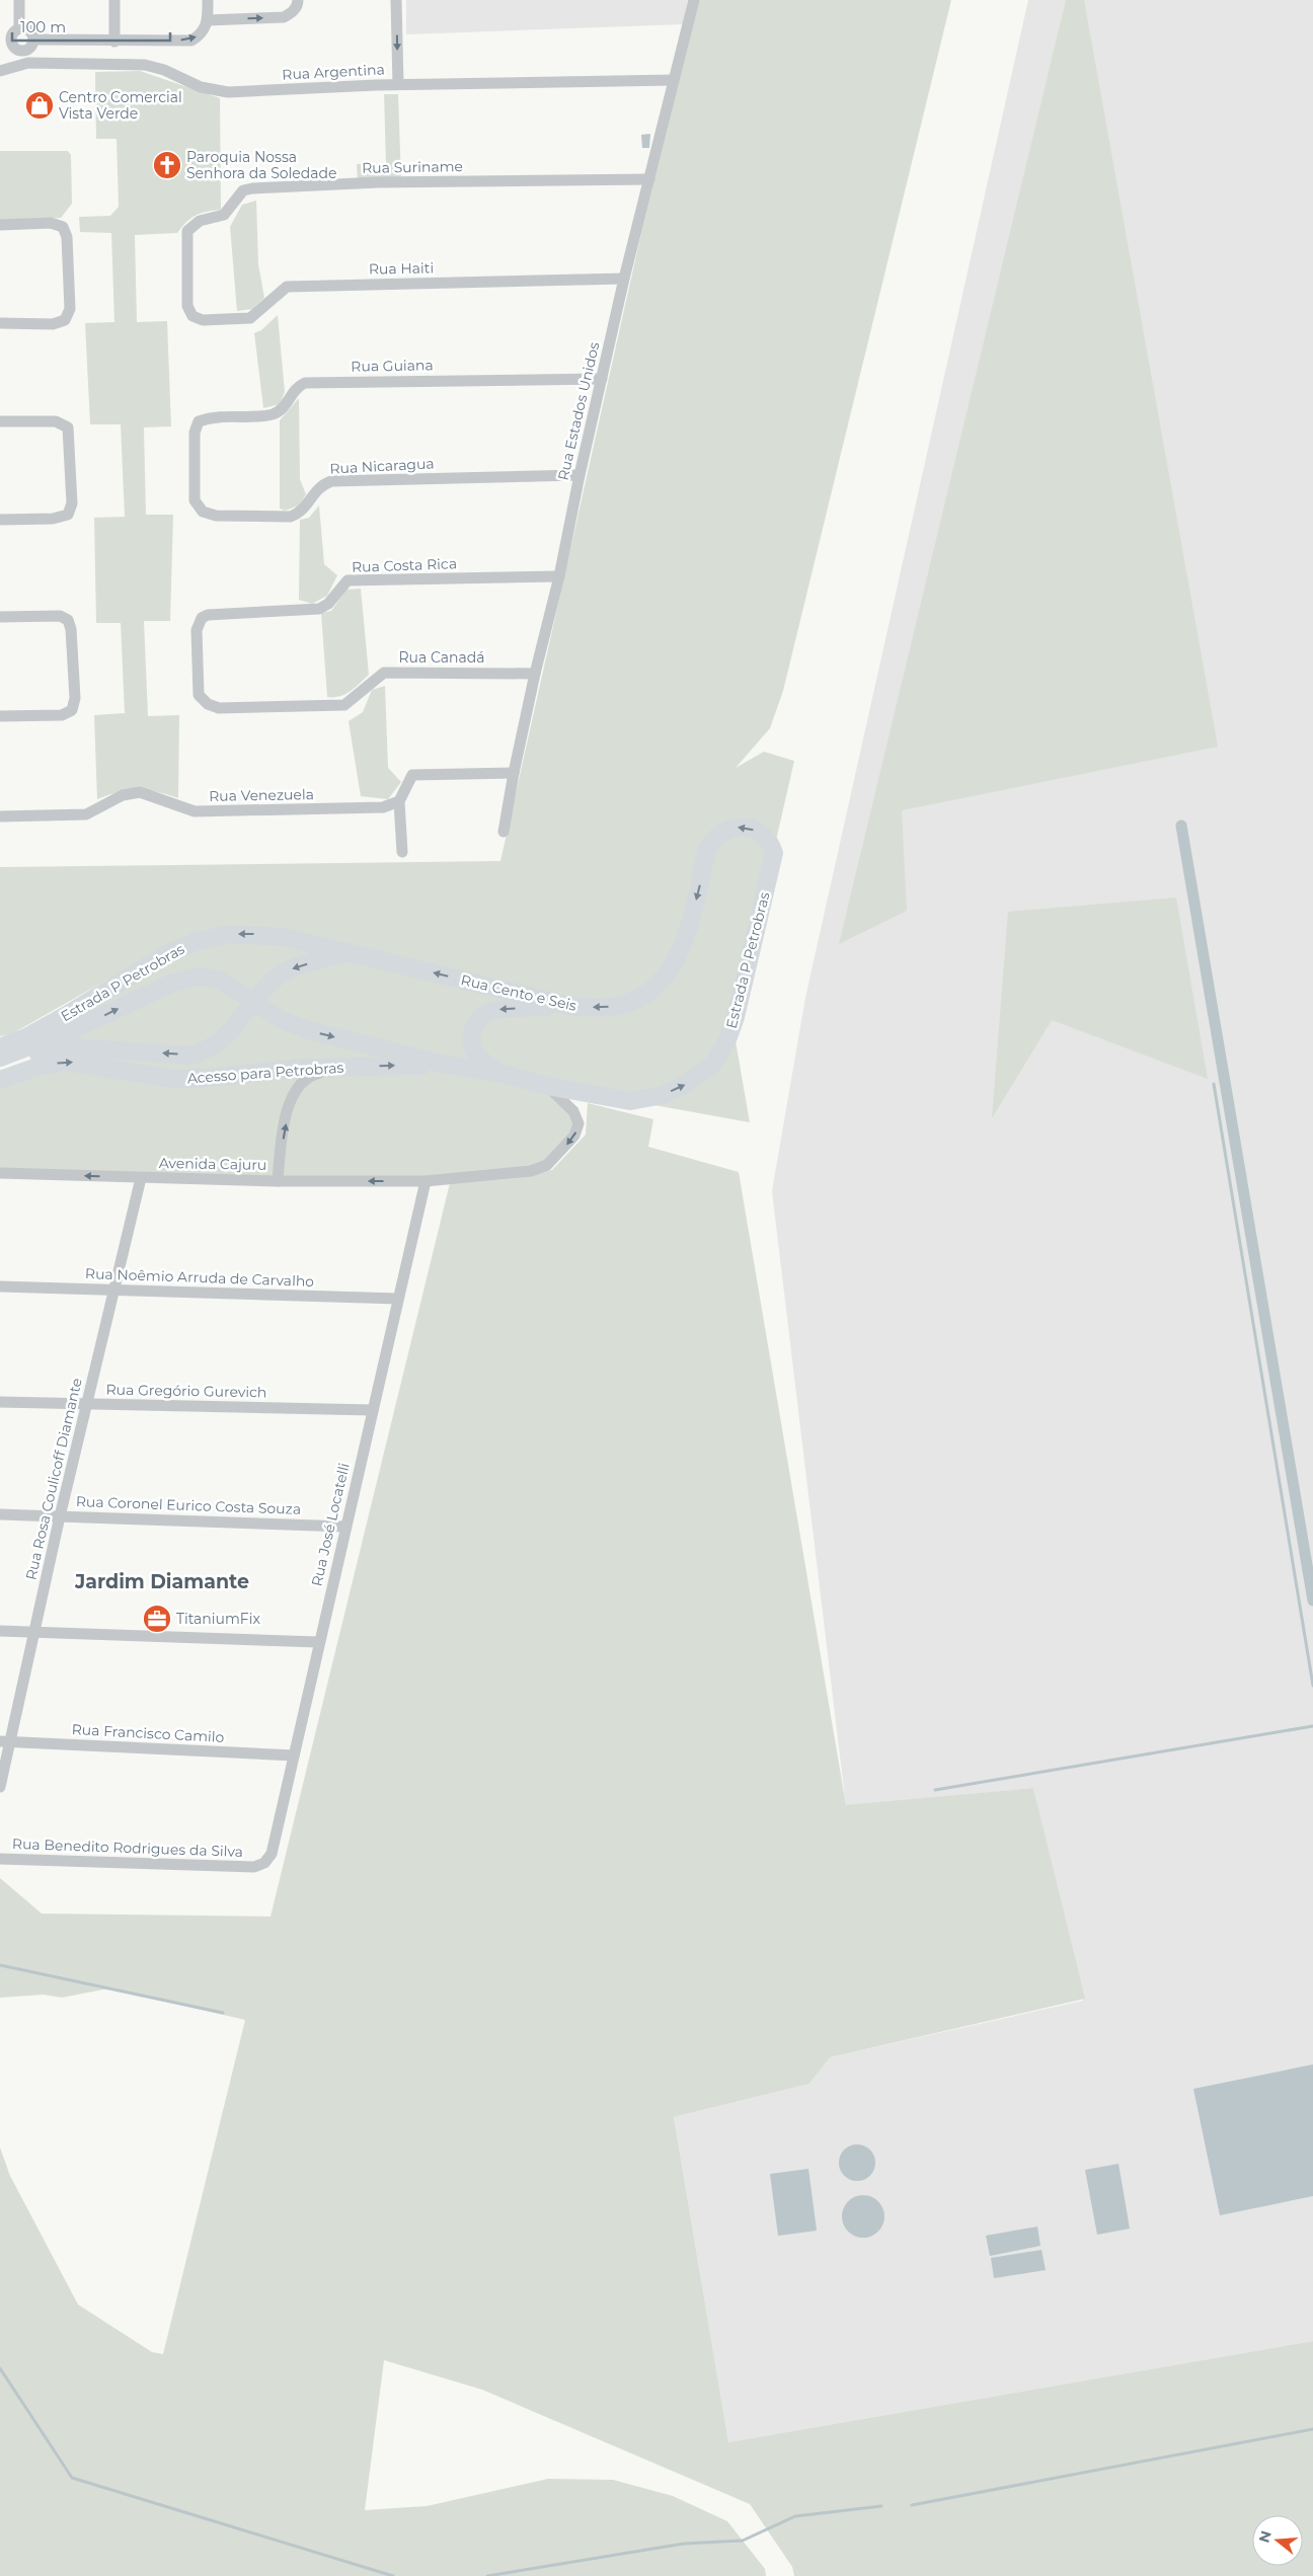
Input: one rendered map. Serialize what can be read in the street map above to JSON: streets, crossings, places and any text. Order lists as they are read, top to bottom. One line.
{"streets":{"main road":["Estrada P Petrobras","Rua Cento e Seis","Acesso para Petrobras"],"street":["Rua Argentina","Rua Suriname","Rua Haiti","Rua Guiana","Rua Estados Unidos","Rua Nicaragua","Rua Costa Rica","Rua Canadá","Rua Venezuela","Avenida Cajuru","Rua Noêmio Arruda de Carvalho","Rua Gregório Gurevich","Rua Rosa Coulicoff Diamante","Rua Coronel Eurico Costa Souza","Rua José Locatelli","Rua Francisco Camilo","Rua Benedito Rodrigues da Silva"]},"crossings":[["Rua Argentina","Rua Estados Unidos"],["Rua Suriname","Rua Haiti"],["Rua Suriname","Rua Estados Unidos"],["Rua Haiti","Rua Estados Unidos"],["Rua Guiana","Rua Estados Unidos"],["Rua Guiana","Rua Nicaragua"],["Rua Estados Unidos","Rua Nicaragua"],["Rua Estados Unidos","Rua Costa Rica"],["Rua Estados Unidos","Rua Canadá"],["Rua Costa Rica","Rua Canadá"],["Estrada P Petrobras","Rua Cento e Seis"],["Estrada P Petrobras","Acesso para Petrobras"],["Acesso para Petrobras","Avenida Cajuru"],["Avenida Cajuru","Rua Rosa Coulicoff Diamante"],["Avenida Cajuru","Rua José Locatelli"],["Rua Noêmio Arruda de Carvalho","Rua Rosa Coulicoff Diamante"],["Rua Noêmio Arruda de Carvalho","Rua José Locatelli"],["Rua Gregório Gurevich","Rua Rosa Coulicoff Diamante"],["Rua Gregório Gurevich","Rua José Locatelli"],["Rua Rosa Coulicoff Diamante","Rua Coronel Eurico Costa Souza"],["Rua Rosa Coulicoff Diamante","Rua Francisco Camilo"],["Rua Coronel Eurico Costa Souza","Rua José Locatelli"],["Rua José Locatelli","Rua Francisco Camilo"],["Rua José Locatelli","Rua Benedito Rodrigues da Silva"]],"one_way":["Acesso para Petrobras","Avenida Cajuru"],"districts":["Jardim Diamante"],"places":{"shop":["Centro Comercial Vista Verde"],"church":["Paroquia Nossa Senhora da Soledade"],"office":["TitaniumFix"]},"scale_bar":"100 m","north":"left"}
